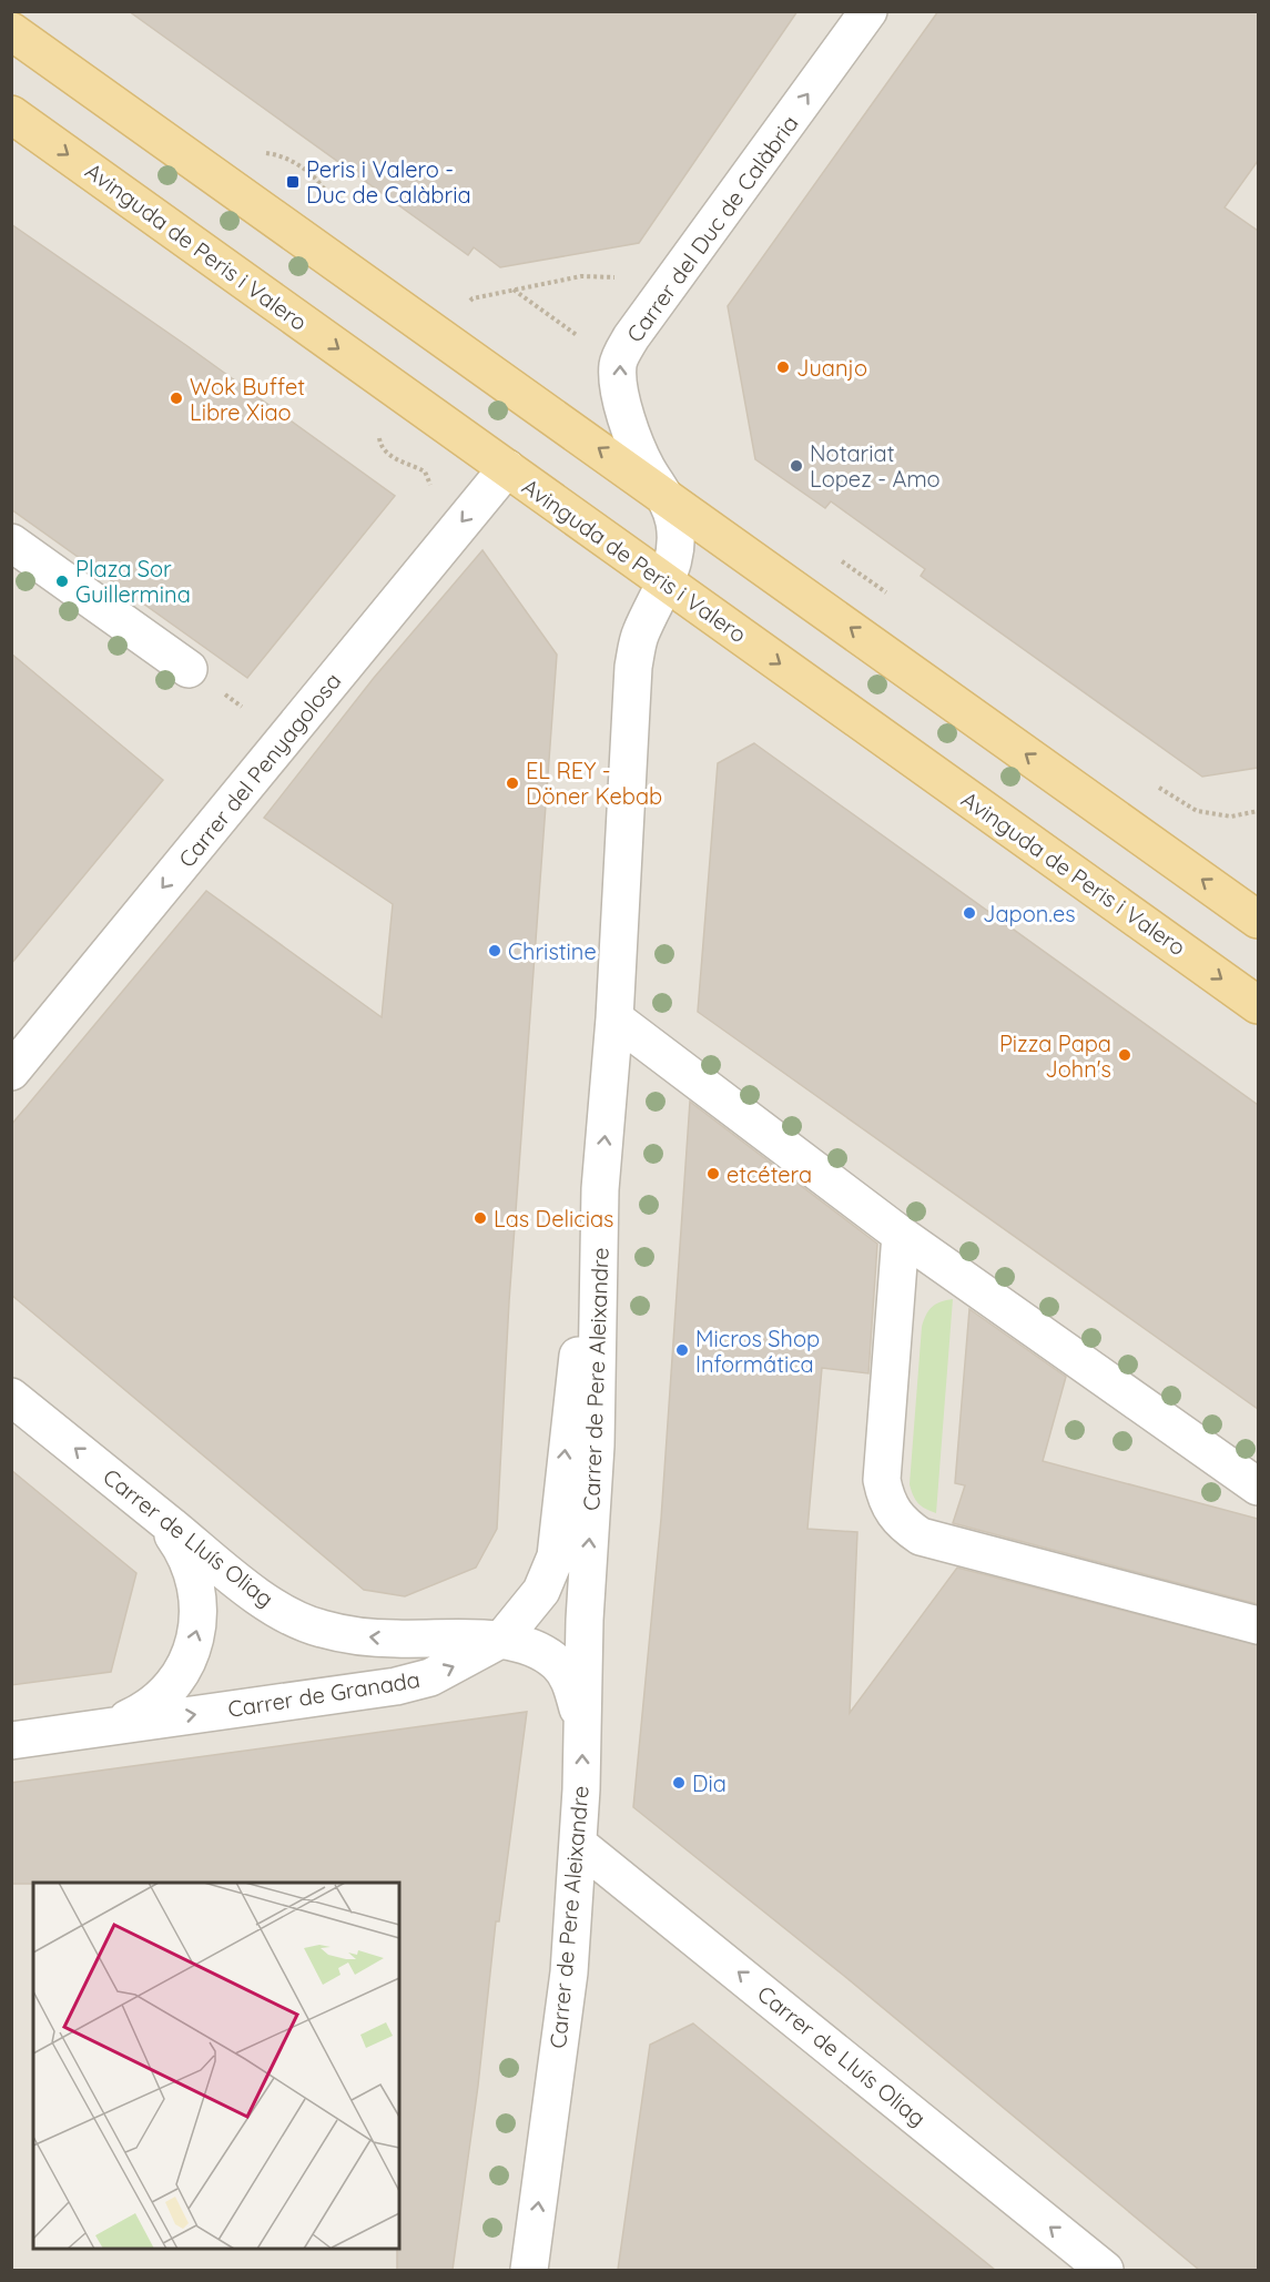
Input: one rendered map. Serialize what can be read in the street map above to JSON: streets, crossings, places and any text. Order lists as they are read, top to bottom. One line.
{"streets":{"main road":["Avinguda de Peris i Valero"],"street":["Carrer del Duc de Calàbria","Carrer del Penyagolosa","Carrer de Pere Aleixandre","Carrer de Lluís Oliag","Carrer de Granada"]},"crossings":[["Carrer del Duc de Calàbria","Carrer de Pere Aleixandre"],["Avinguda de Peris i Valero","Carrer del Penyagolosa"],["Avinguda de Peris i Valero","Carrer de Pere Aleixandre"],["Carrer de Pere Aleixandre","Carrer de Lluís Oliag"],["Carrer de Pere Aleixandre","Carrer de Granada"],["Carrer de Lluís Oliag","Carrer de Granada"]],"one_way":["Carrer del Duc de Calàbria","Carrer del Penyagolosa","Carrer de Pere Aleixandre","Carrer de Lluís Oliag","Carrer de Granada"],"places":{"transit":["Peris i Valero - Duc de Calàbria"],"other":["Juanjo","Wok Buffet Libre Xiao","Notariat Lopez - Amo","Plaza Sor Guillermina","EL REY - Döner Kebab","Japon.es","Christine","Pizza Papa John's","etcétera","Las Delicias","Micros Shop Informática","Dia"]}}
